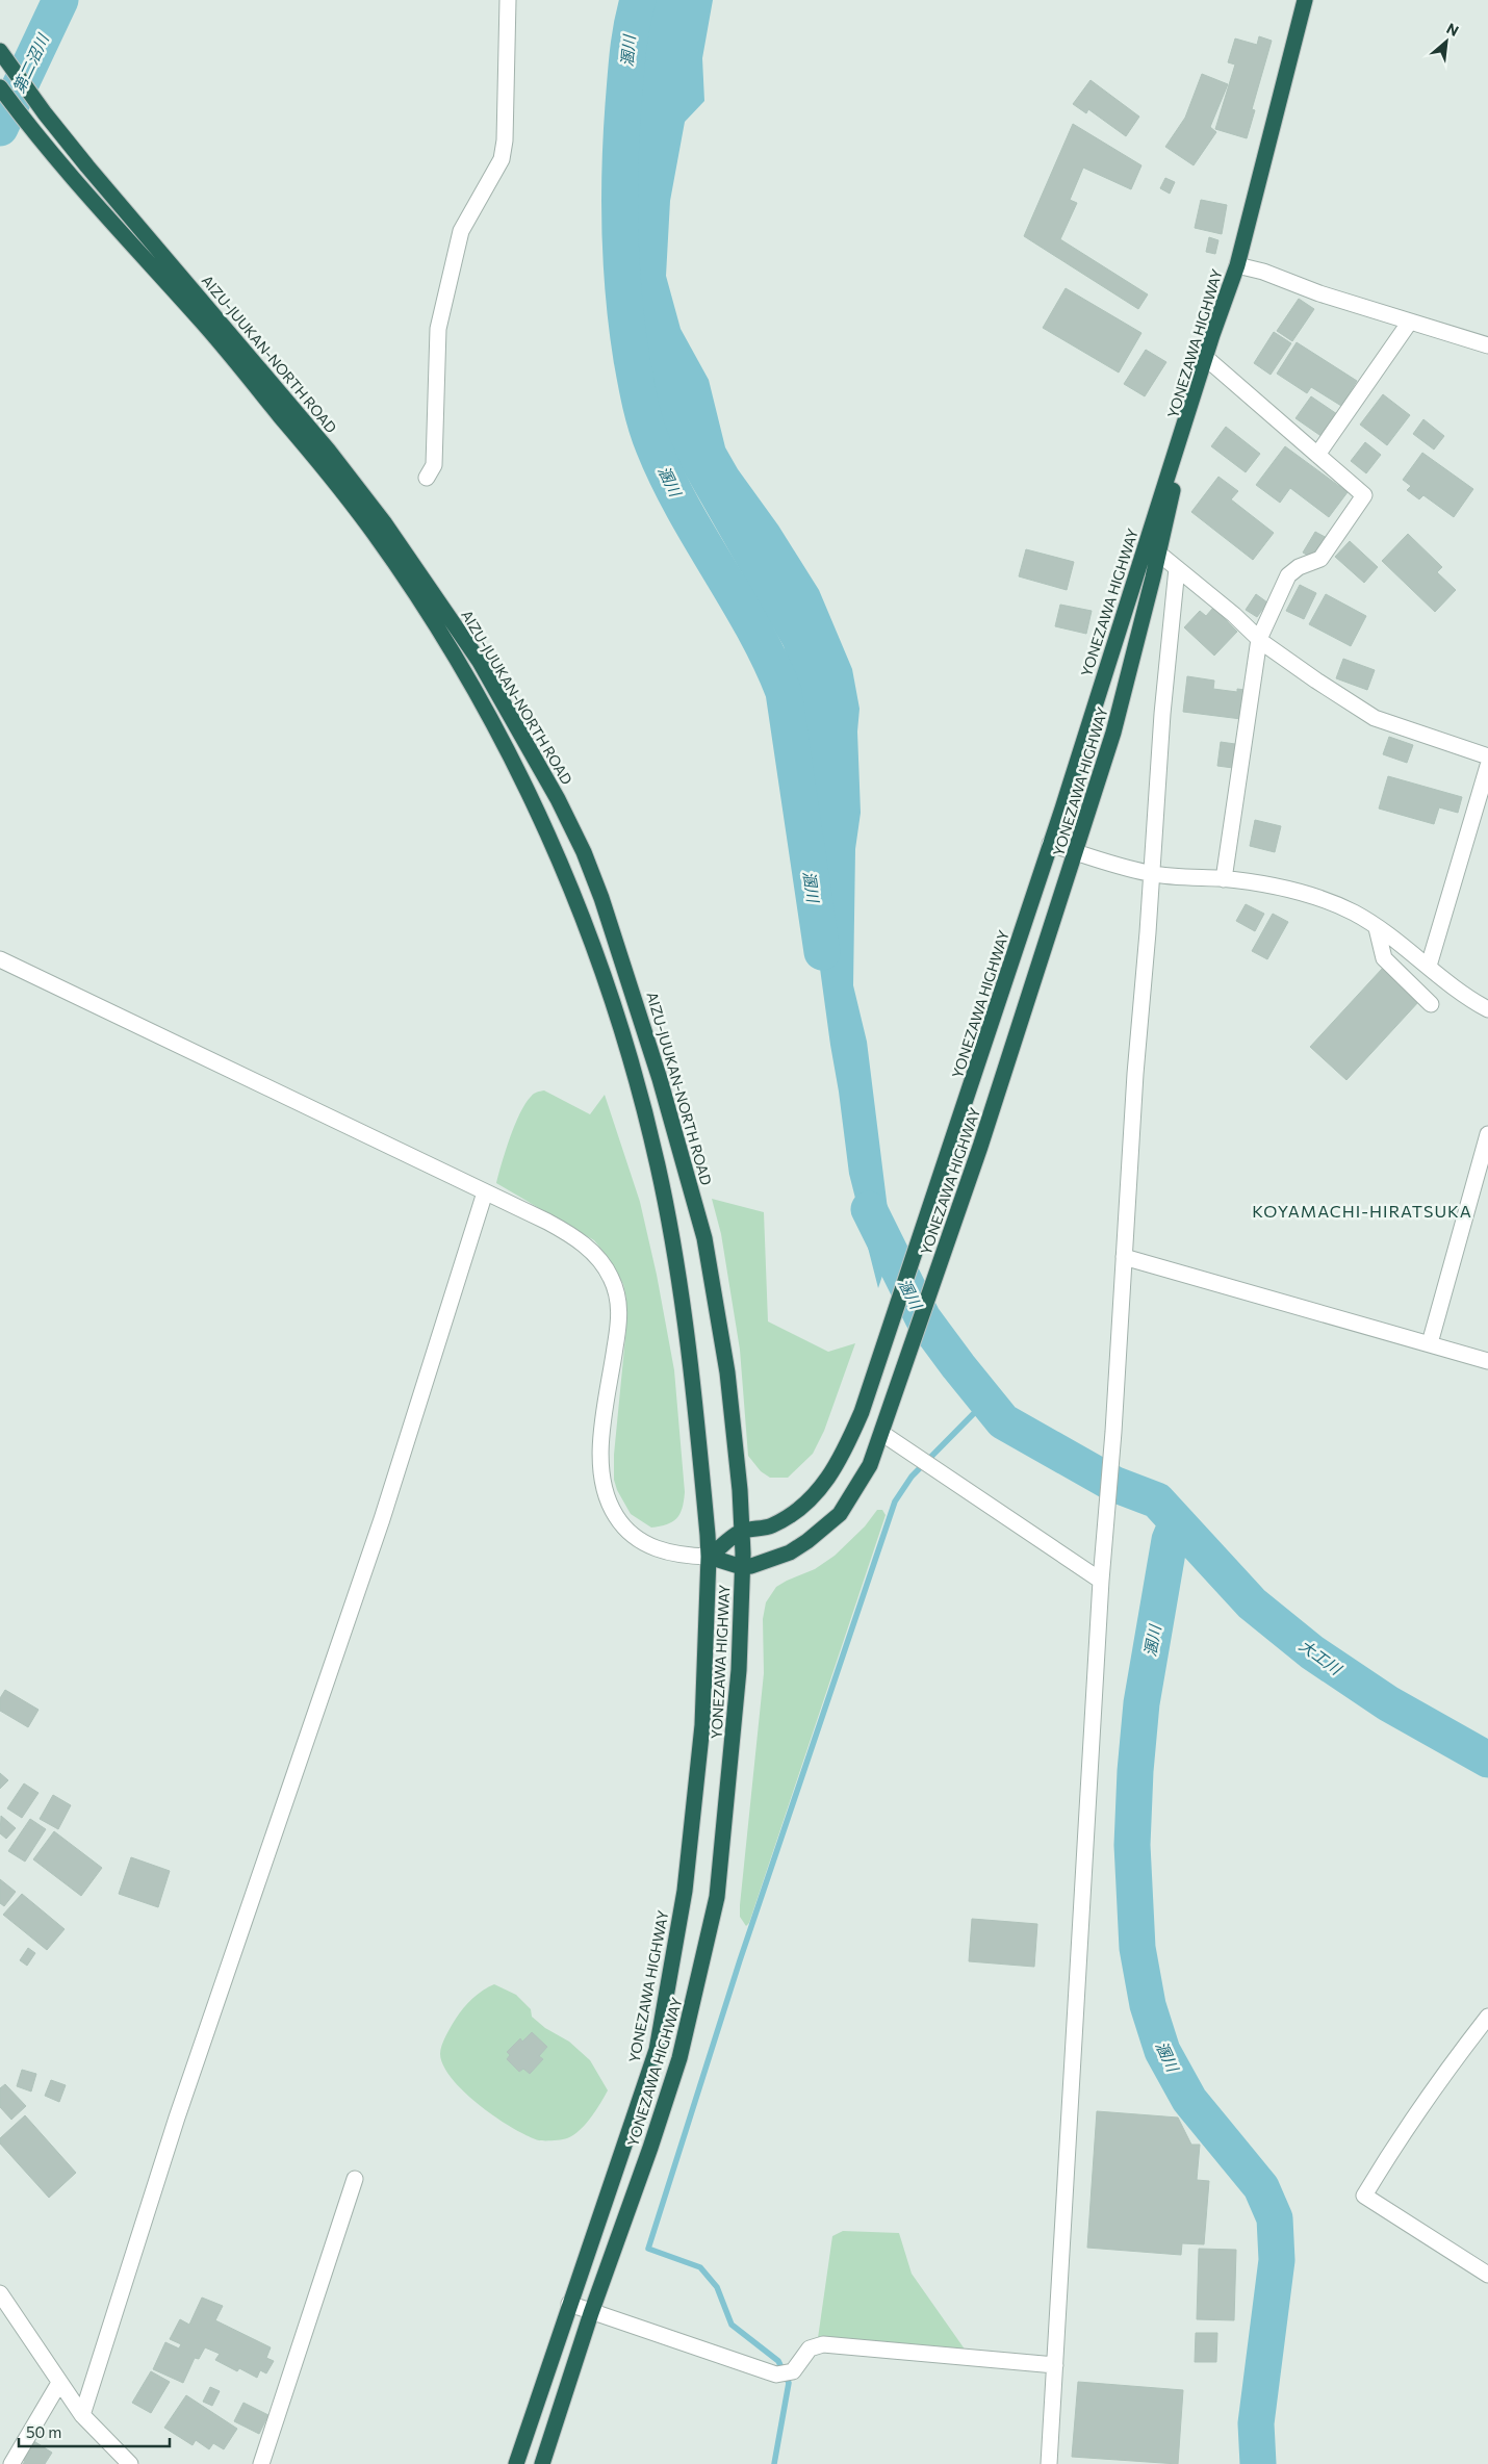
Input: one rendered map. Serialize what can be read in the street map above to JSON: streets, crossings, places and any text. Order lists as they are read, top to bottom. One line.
{"streets":{"highway":["YONEZAWA HIGHWAY","AIZU-JUUKAN-NORTH ROAD"]},"crossings":[["YONEZAWA HIGHWAY","AIZU-JUUKAN-NORTH ROAD"]],"districts":["KOYAMACHI-HIRATSUKA"],"water":["溷川","第二沼川","大工川"],"scale_bar":"50 m","north":"top right"}
